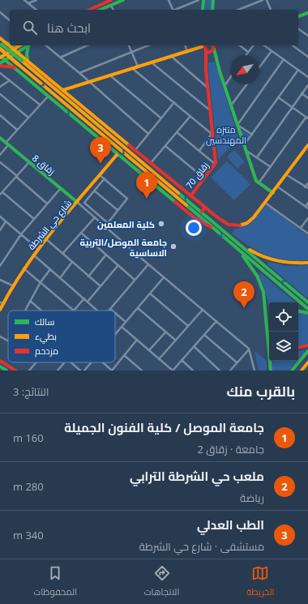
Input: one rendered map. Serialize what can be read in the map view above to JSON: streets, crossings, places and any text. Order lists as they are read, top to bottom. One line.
{"streets":{"main road":["زقاق 8","زقاق 70","شارع حي الشرطة"]},"crossings":[["زقاق 8","شارع حي الشرطة"]],"parks":["متنزه المهندسين"],"places":["كلية المعلمين","جامعة الموصل/التربية الاساسية"],"legend":["سالك","بطيء","مزدحم"],"north":"bottom left","page":{"search":"ابحث هنا","pins":["3","1","2"],"heading":["بالقرب منك","النتائج: 3"],"list":[{"mark":"1","name":"جامعة الموصل / كلية الفنون الجميلة","note":"جامعة · زقاق 2","value":"160 m"},{"mark":"2","name":"ملعب حي الشرطة الترابي","note":"رياضة","value":"280 m"},{"mark":"3","name":"الطب العدلي","note":"مستشفى · شارع حي الشرطة","value":"340 m"}],"nav":["الخريطة","الاتجاهات","المحفوظات"]}}
